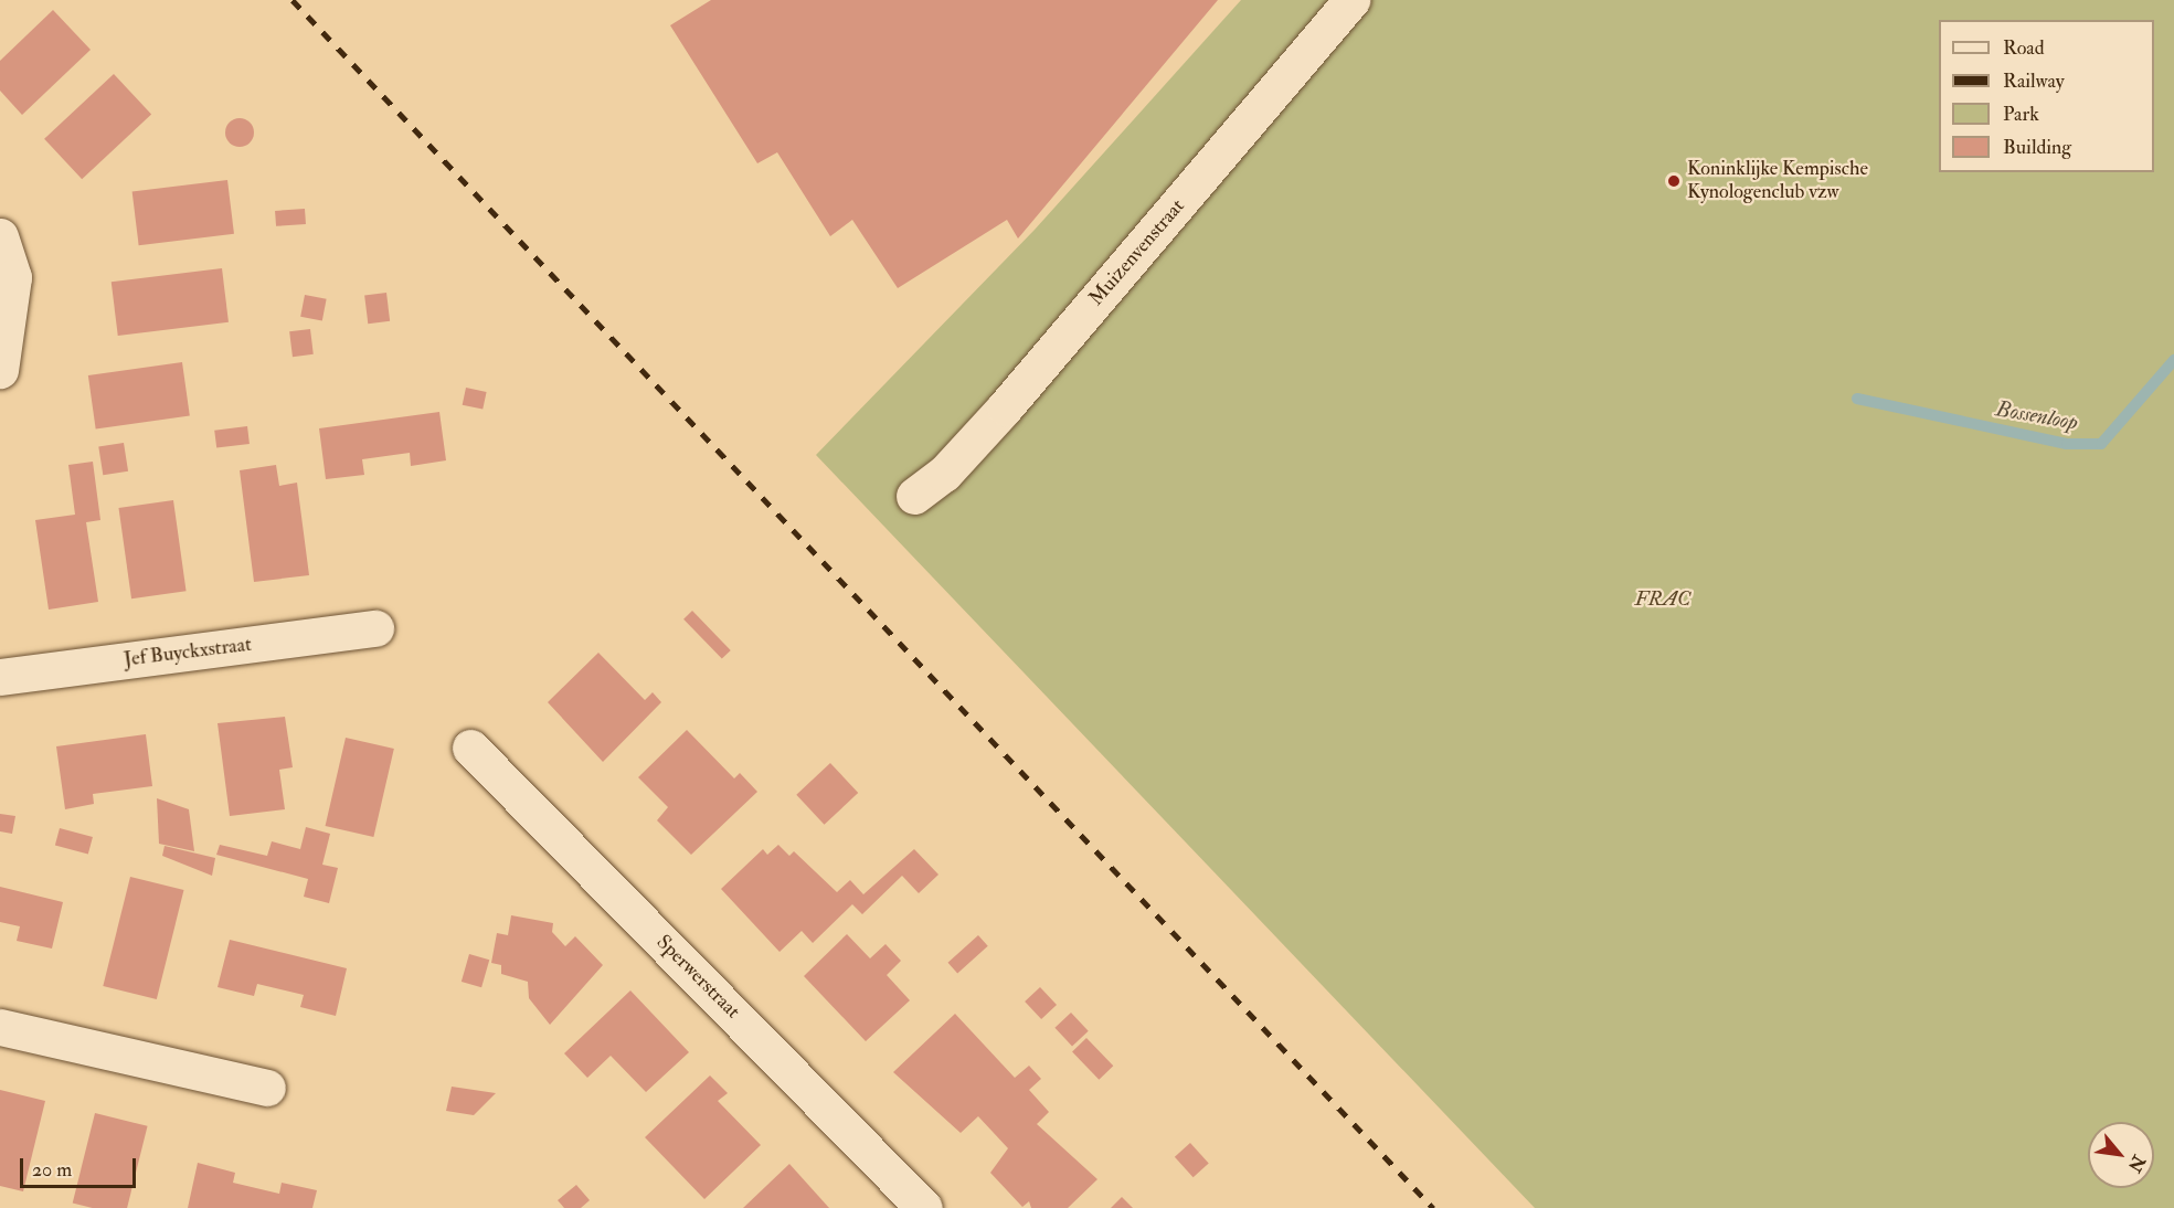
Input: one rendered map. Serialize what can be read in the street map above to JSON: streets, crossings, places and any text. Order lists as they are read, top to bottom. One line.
{"streets":{"street":["Muizenvenstraat","Jef Buyckxstraat","Sperwerstraat"]},"water":["Bossenloop"],"parks":["FRAC"],"places":["Koninklijke Kempische Kynologenclub vzw"],"legend":["Road","Railway","Park","Building"],"scale_bar":"20 m","north":"bottom right"}
